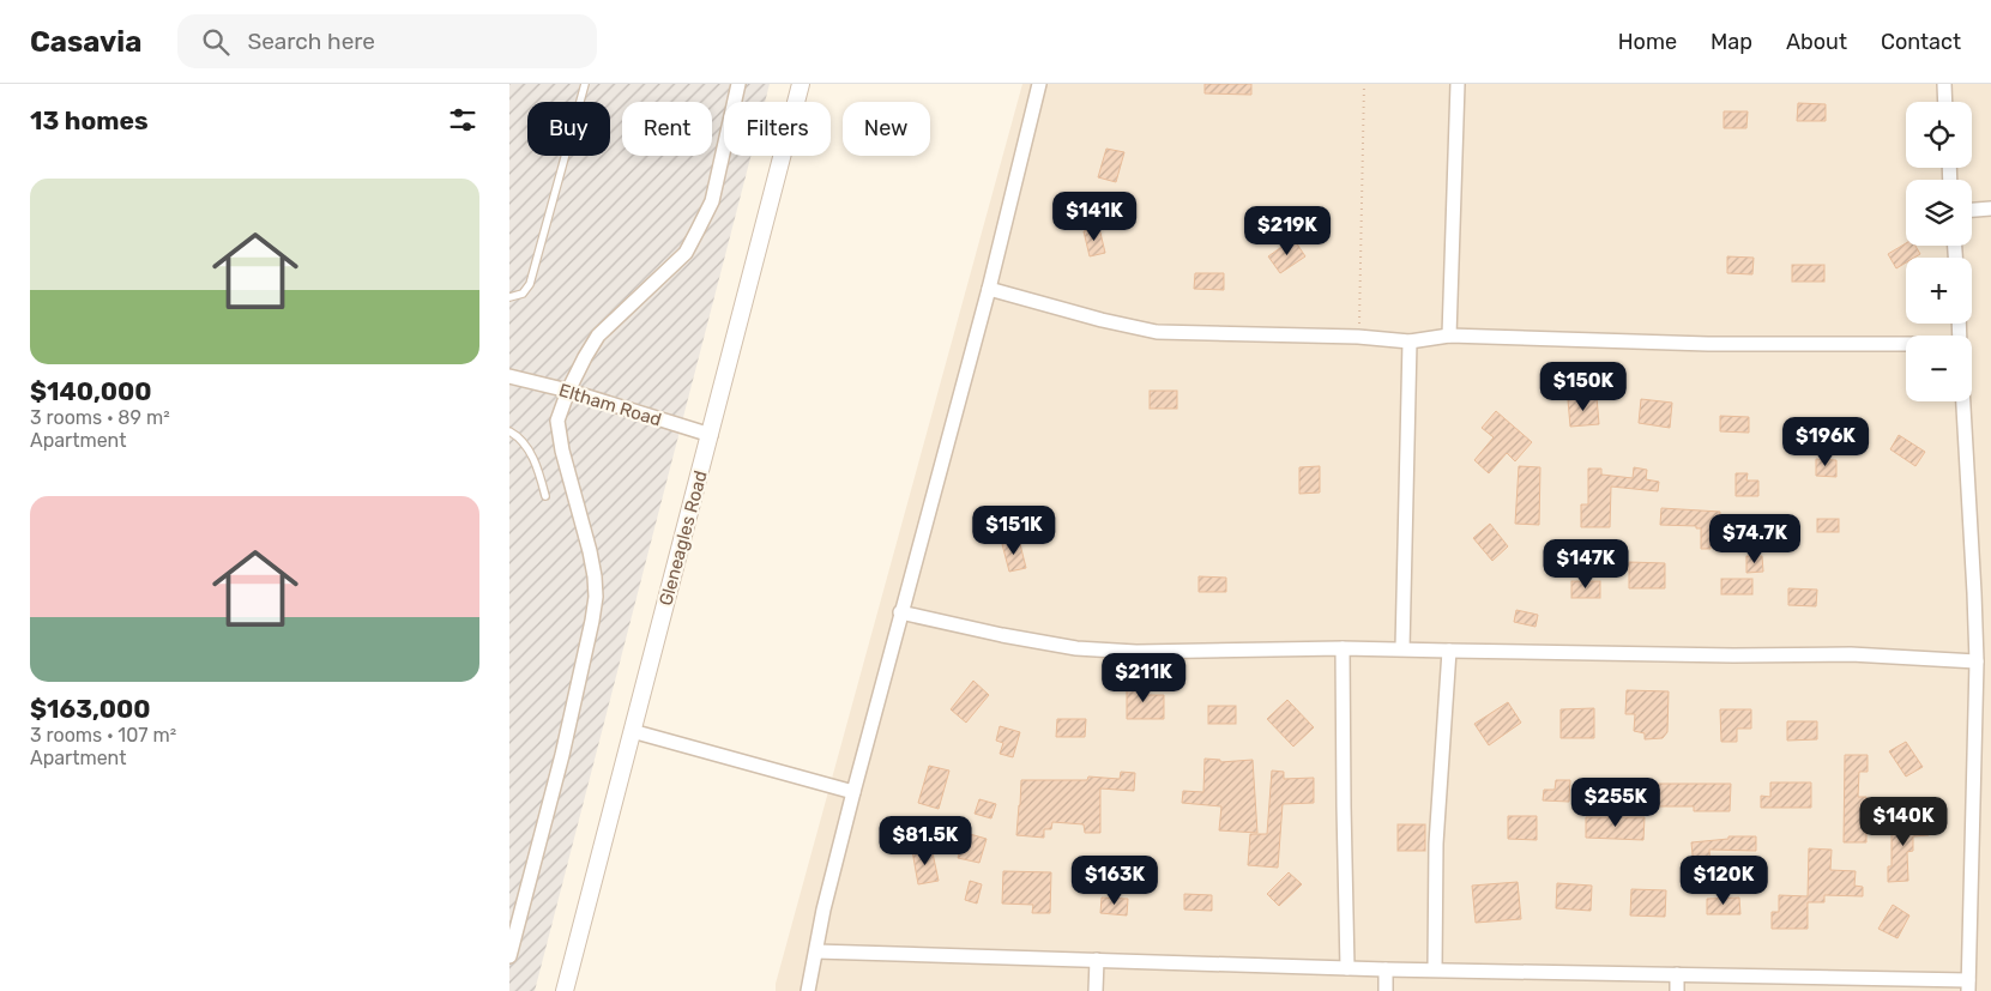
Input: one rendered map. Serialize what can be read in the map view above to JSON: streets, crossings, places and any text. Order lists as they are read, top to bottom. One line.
{"streets":{"street":["Eltham Road","Gleneagles Road"]},"crossings":[["Eltham Road","Gleneagles Road"]],"page":{"header":"Casavia","search":"Search here","nav":["Home","Map","About","Contact"],"heading":"13 homes","map_buttons":["+","−"],"chip":["Buy","Rent","Filters","New"],"list":[{"name":"$140,000","note":"3 rooms · 89 m² · Apartment"},{"name":"$163,000","note":"3 rooms · 107 m² · Apartment"}],"price":["$141K","$219K","$150K","$196K","$151K","$74.7K","$147K","$211K","$255K","$140K","$81.5K","$163K","$120K"]}}
